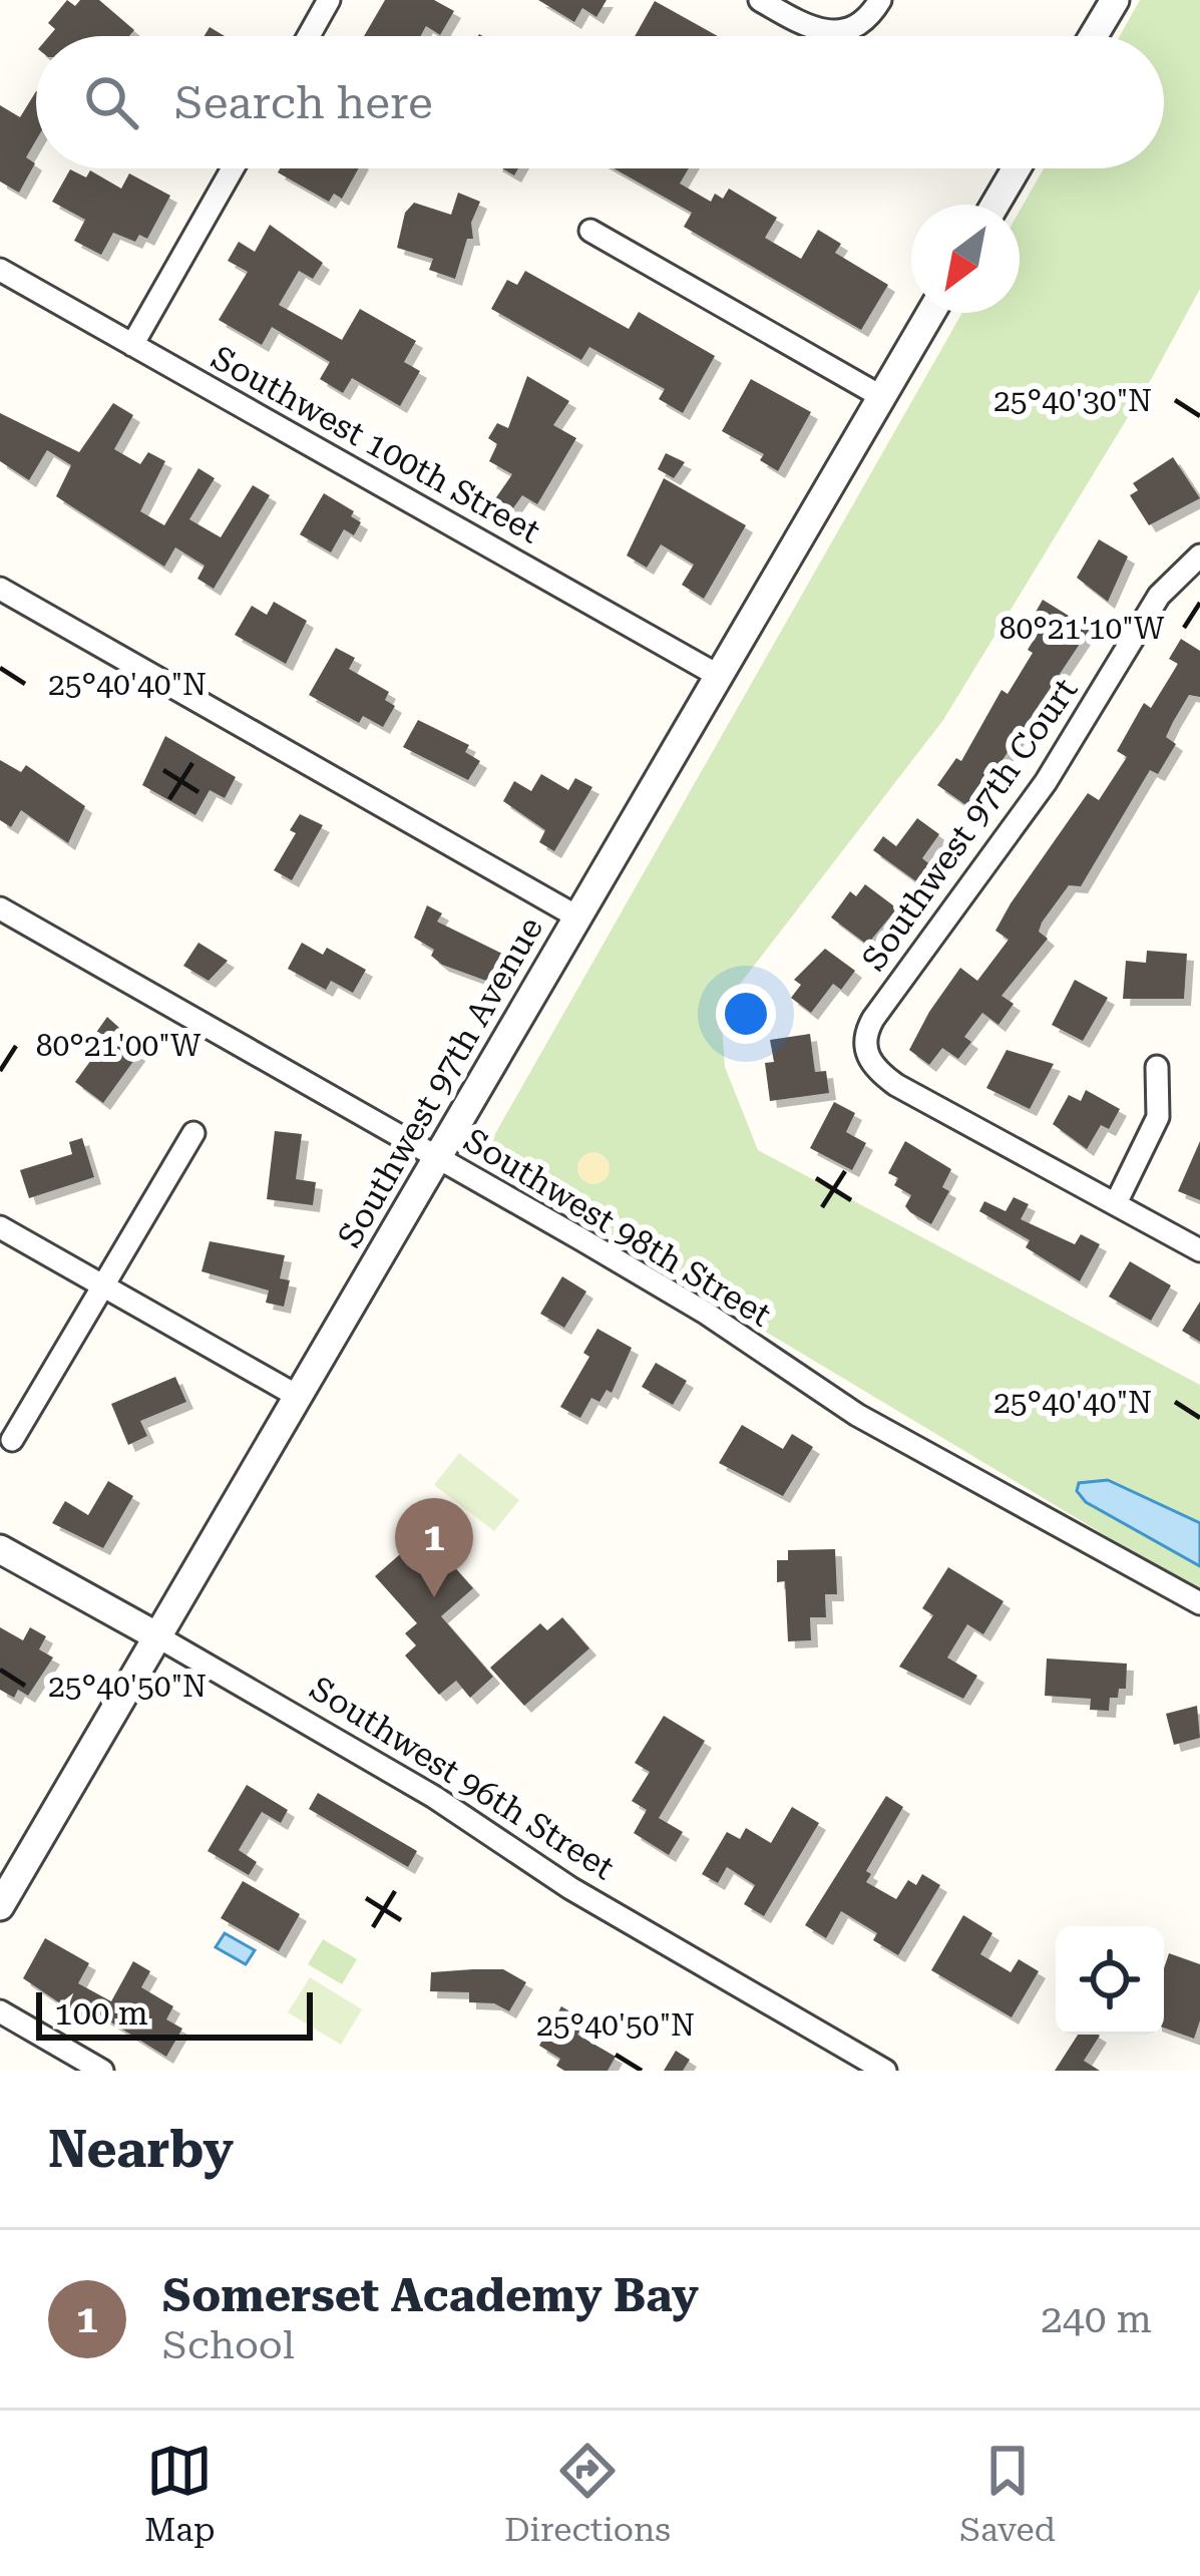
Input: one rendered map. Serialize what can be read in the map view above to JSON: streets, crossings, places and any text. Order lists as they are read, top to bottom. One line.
{"streets":{"street":["Southwest 100th Street","Southwest 97th Court","Southwest 97th Avenue","Southwest 98th Street","Southwest 96th Street"]},"crossings":[["Southwest 100th Street","Southwest 97th Avenue"],["Southwest 97th Avenue","Southwest 98th Street"],["Southwest 97th Avenue","Southwest 96th Street"]],"scale_bar":"100 m","north":"bottom left","page":{"search":"Search here","pins":"1","scale":"100 m","heading":"Nearby","list":[{"mark":"1","name":"Somerset Academy Bay","note":"School","value":"240 m"}],"nav":["Map","Directions","Saved"]},"coordinates":["25°40'30\"N","80°21'10\"W","25°40'40\"N","80°21'00\"W","25°40'50\"N"]}
